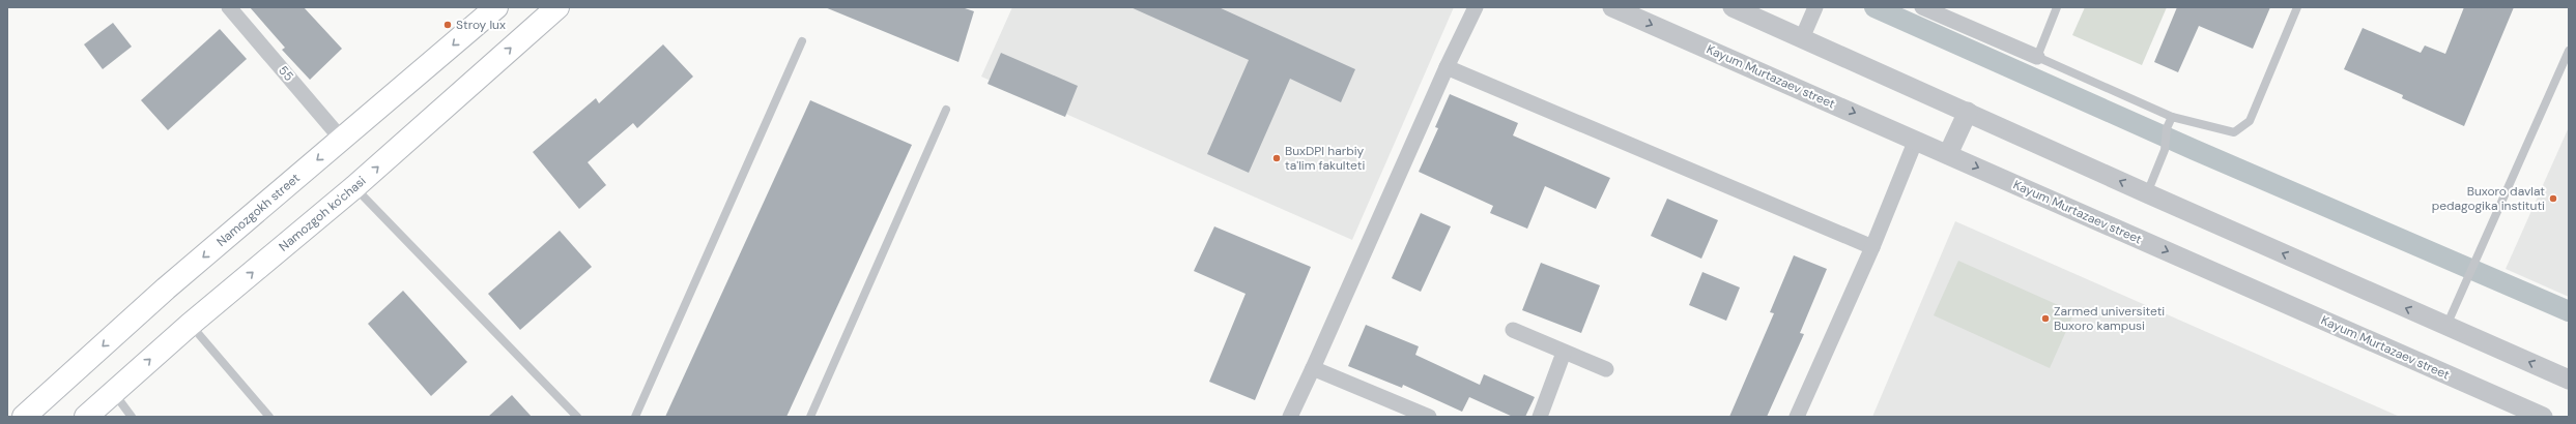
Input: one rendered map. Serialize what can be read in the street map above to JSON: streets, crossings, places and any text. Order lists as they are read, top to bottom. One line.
{"streets":{"main road":["Namozgokh street","Namozgoh ko'chasi"],"street":["55","Kayum Murtazaev street"]},"crossings":[["55","Namozgokh street"]],"one_way":["Namozgokh street","Namozgoh ko'chasi"],"places":["Stroy lux","BuxDPI harbiy ta'lim fakulteti","Buxoro davlat pedagogika instituti","Zarmed universiteti Buxoro kampusi"]}
